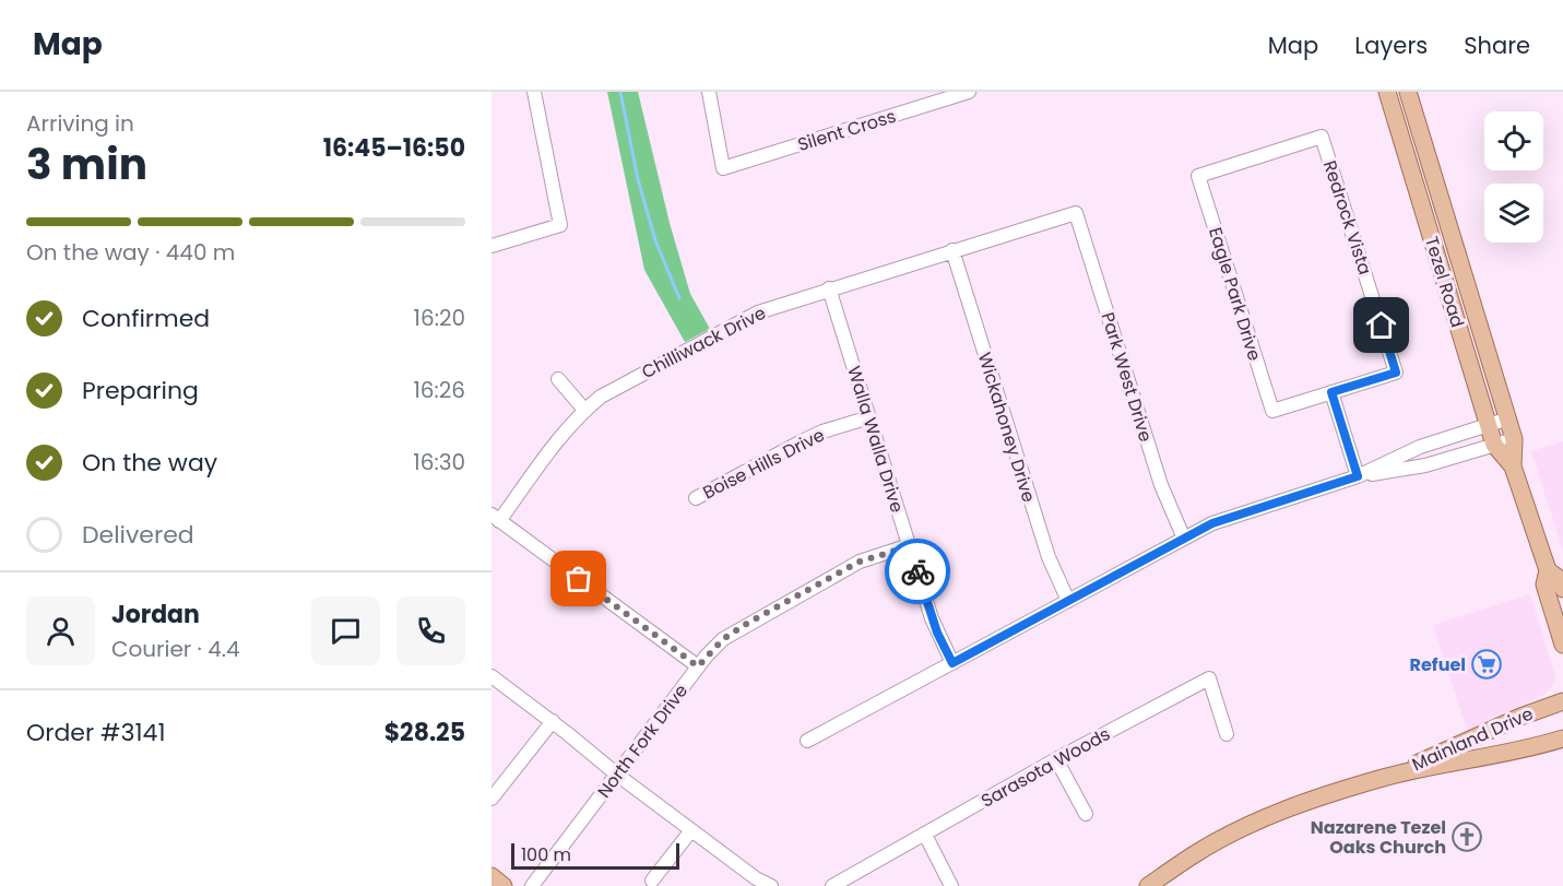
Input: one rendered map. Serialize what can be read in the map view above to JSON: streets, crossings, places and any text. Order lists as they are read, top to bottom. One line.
{"streets":{"main road":["Tezel Road","Mainland Drive"],"street":["Silent Cross","Redrock Vista","Eagle Park Drive","Chilliwack Drive","Park West Drive","Wickahoney Drive","Walla Walla Drive","Boise Hills Drive","North Fork Drive","Sarasota Woods"]},"crossings":[["Redrock Vista","Eagle Park Drive"],["Chilliwack Drive","Park West Drive"],["Chilliwack Drive","Wickahoney Drive"],["Chilliwack Drive","Walla Walla Drive"],["Walla Walla Drive","Boise Hills Drive"],["Walla Walla Drive","North Fork Drive"]],"places":{"supermarket":["Refuel"],"church":["Nazarene Tezel Oaks Church"]},"scale_bar":"100 m","page":{"header":"Map","nav":["Map","Layers","Share"],"heading":["3 min","Arriving in","16:45–16:50"],"panel":["Jordan","Courier · 4.4","Order #3141","$28.25"],"bar":"On the way · 440 m","list":[["Confirmed","16:20"],["Preparing","16:26"],["On the way","16:30"],"Delivered"],"scale":"100 m"}}
